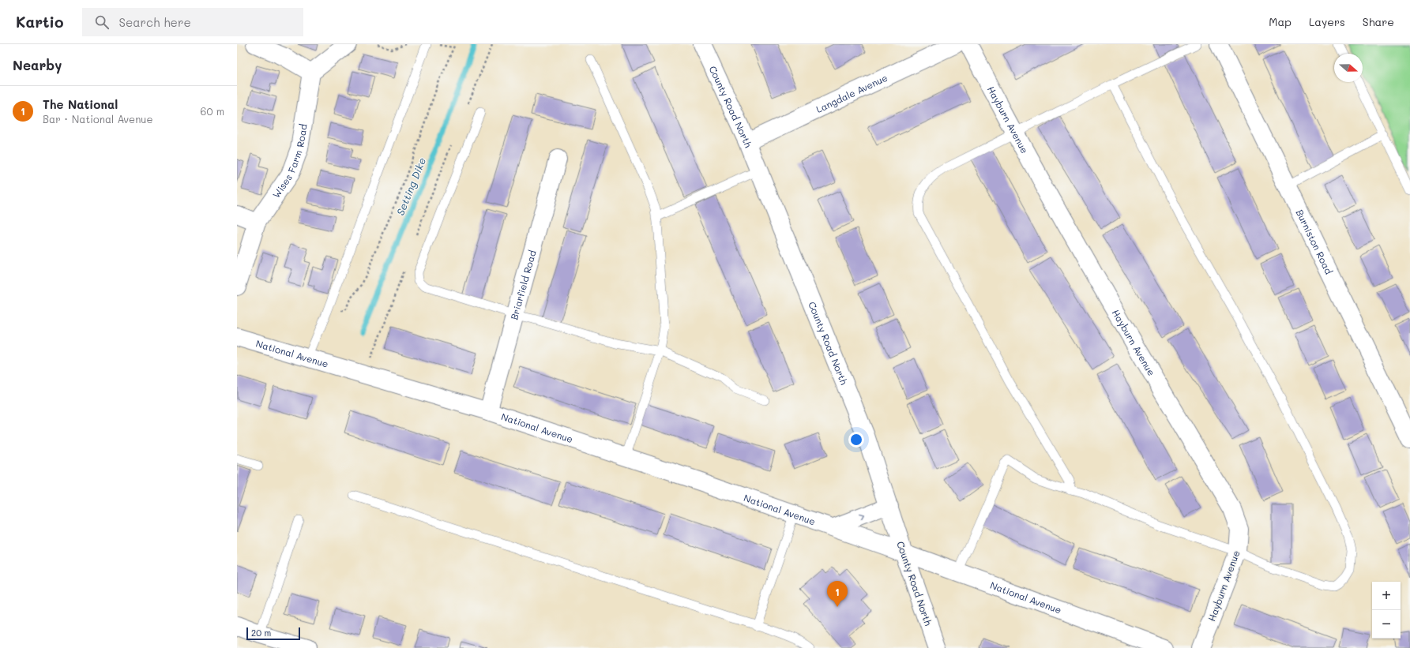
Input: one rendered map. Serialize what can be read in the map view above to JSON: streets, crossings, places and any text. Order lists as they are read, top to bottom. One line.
{"streets":{"street":["Langdale Avenue","County Road North","Hayburn Avenue","Wises Farm Road","Burniston Road","Briarfield Road","National Avenue"]},"crossings":[["Langdale Avenue","County Road North"],["County Road North","National Avenue"],["Briarfield Road","National Avenue"]],"water":["Setting Dike"],"scale_bar":"20 m","north":"right","page":{"header":"Kartio","search":"Search here","nav":["Map","Layers","Share"],"heading":"Nearby","list":[{"mark":"1","name":"The National","note":"Bar · National Avenue","value":"60 m"}],"pins":"1","map_buttons":["+","−"],"scale":"20 m"}}
